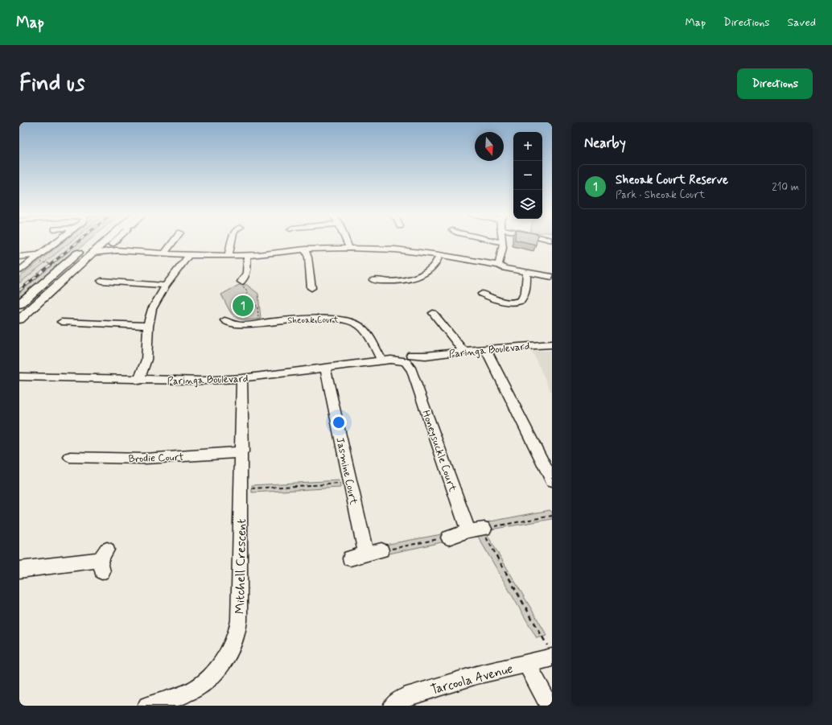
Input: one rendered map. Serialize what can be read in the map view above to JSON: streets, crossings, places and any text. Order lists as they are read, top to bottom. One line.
{"streets":{"street":["Sheoak Court","Paringa Boulevard","Honeysuckle Court","Brodie Court","Jasmine Court","Mitchell Crescent","Tarcoola Avenue"]},"crossings":[["Sheoak Court","Paringa Boulevard"],["Paringa Boulevard","Honeysuckle Court"],["Paringa Boulevard","Jasmine Court"],["Paringa Boulevard","Mitchell Crescent"],["Brodie Court","Mitchell Crescent"]],"north":"bottom","page":{"header":"Map","nav":["Map","Directions","Saved"],"buttons":"Directions","title":"Find us","heading":"Nearby","map_buttons":["+","−"],"list":[{"mark":"1","name":"Sheoak Court Reserve","note":"Park · Sheoak Court","value":"210 m"}],"pins":"1"}}
